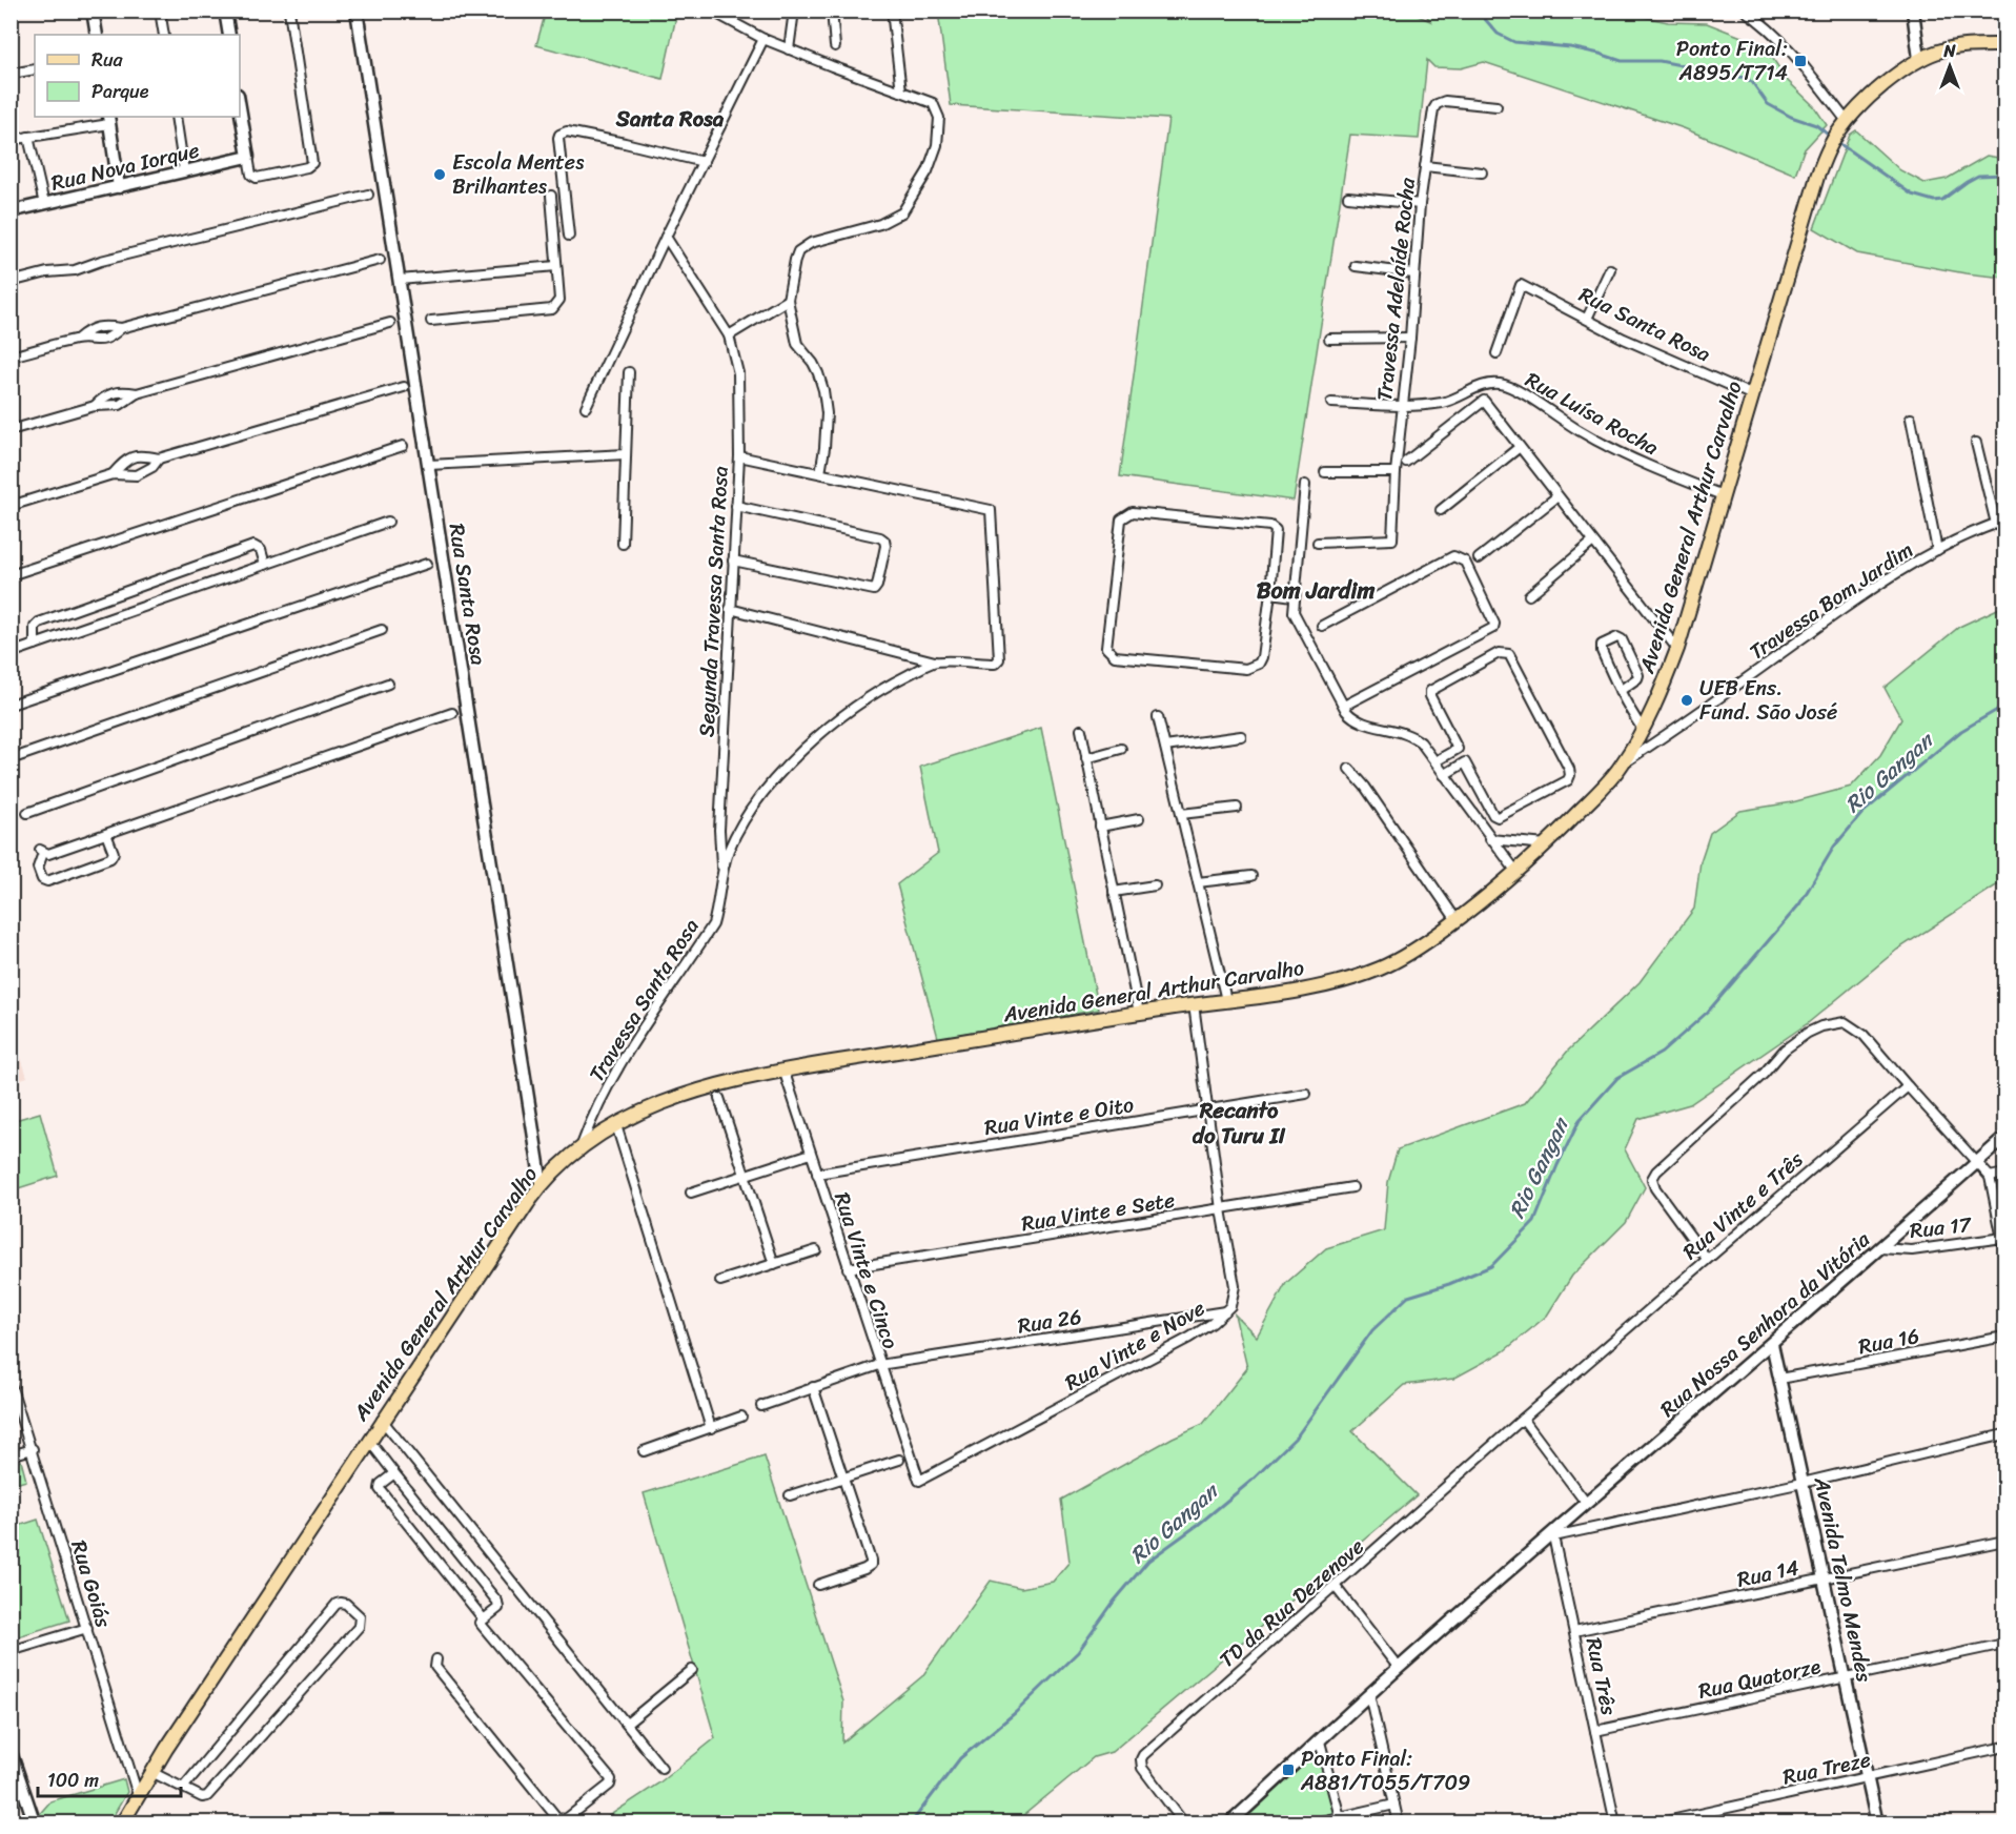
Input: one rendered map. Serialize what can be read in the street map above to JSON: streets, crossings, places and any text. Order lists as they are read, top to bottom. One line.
{"streets":{"main road":["Avenida General Arthur Carvalho"],"street":["Rua Nova Iorque","Travessa Adelaíde Rocha","Rua Santa Rosa","Rua Luísa Rocha","Travessa Bom Jardim","Segunda Travessa Santa Rosa","Travessa Santa Rosa","Rua Vinte e Oito","Rua Vinte e Três","Rua Vinte e Sete","Rua 17","Rua Vinte e Cinco","Rua 26","Rua Nossa Senhora da Vitória","Rua 16","Rua Vinte e Nove","Rua 14","Avenida Telmo Mendes","Rua Goiás","TD da Rua Dezenove","Rua Três","Rua Quatorze","Rua Treze"]},"crossings":[["Travessa Adelaíde Rocha","Rua Luísa Rocha"],["Rua Santa Rosa","Avenida General Arthur Carvalho"],["Rua Luísa Rocha","Avenida General Arthur Carvalho"],["Avenida General Arthur Carvalho","Travessa Bom Jardim"],["Avenida General Arthur Carvalho","Travessa Santa Rosa"],["Avenida General Arthur Carvalho","Rua Vinte e Cinco"],["Avenida General Arthur Carvalho","Rua Vinte e Nove"],["Avenida General Arthur Carvalho","Rua Goiás"],["Segunda Travessa Santa Rosa","Travessa Santa Rosa"],["Rua Vinte e Oito","Rua Vinte e Cinco"],["Rua Vinte e Oito","Rua Vinte e Nove"],["Rua Vinte e Três","TD da Rua Dezenove"],["Rua Vinte e Sete","Rua Vinte e Cinco"],["Rua Vinte e Sete","Rua Vinte e Nove"],["Rua 17","Rua Nossa Senhora da Vitória"],["Rua Vinte e Cinco","Rua 26"],["Rua Vinte e Cinco","Rua Vinte e Nove"],["Rua 26","Rua Vinte e Nove"],["Rua Nossa Senhora da Vitória","Avenida Telmo Mendes"],["Rua Nossa Senhora da Vitória","Rua Três"],["Rua 16","Avenida Telmo Mendes"],["Rua 14","Avenida Telmo Mendes"],["Rua 14","Rua Três"],["Avenida Telmo Mendes","Rua Quatorze"],["Avenida Telmo Mendes","Rua Treze"],["Rua Três","Rua Quatorze"]],"districts":["Santa Rosa","Bom Jardim","Recanto do Turu II"],"water":["Rio Gangan"],"places":{"transit":["Ponto Final: A895/T714","Ponto Final: A881/T055/T709"],"other":["Escola Mentes Brilhantes","UEB Ens. Fund. São José"]},"legend":["Rua","Parque"],"scale_bar":"100 m","north":"top"}
